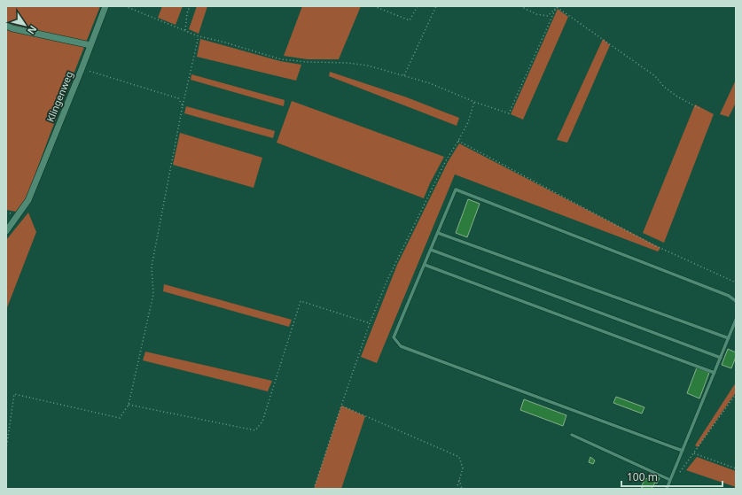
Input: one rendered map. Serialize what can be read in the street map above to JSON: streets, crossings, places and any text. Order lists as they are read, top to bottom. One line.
{"streets":{"street":["Klingenweg"]},"scale_bar":"100 m","north":"bottom right"}
